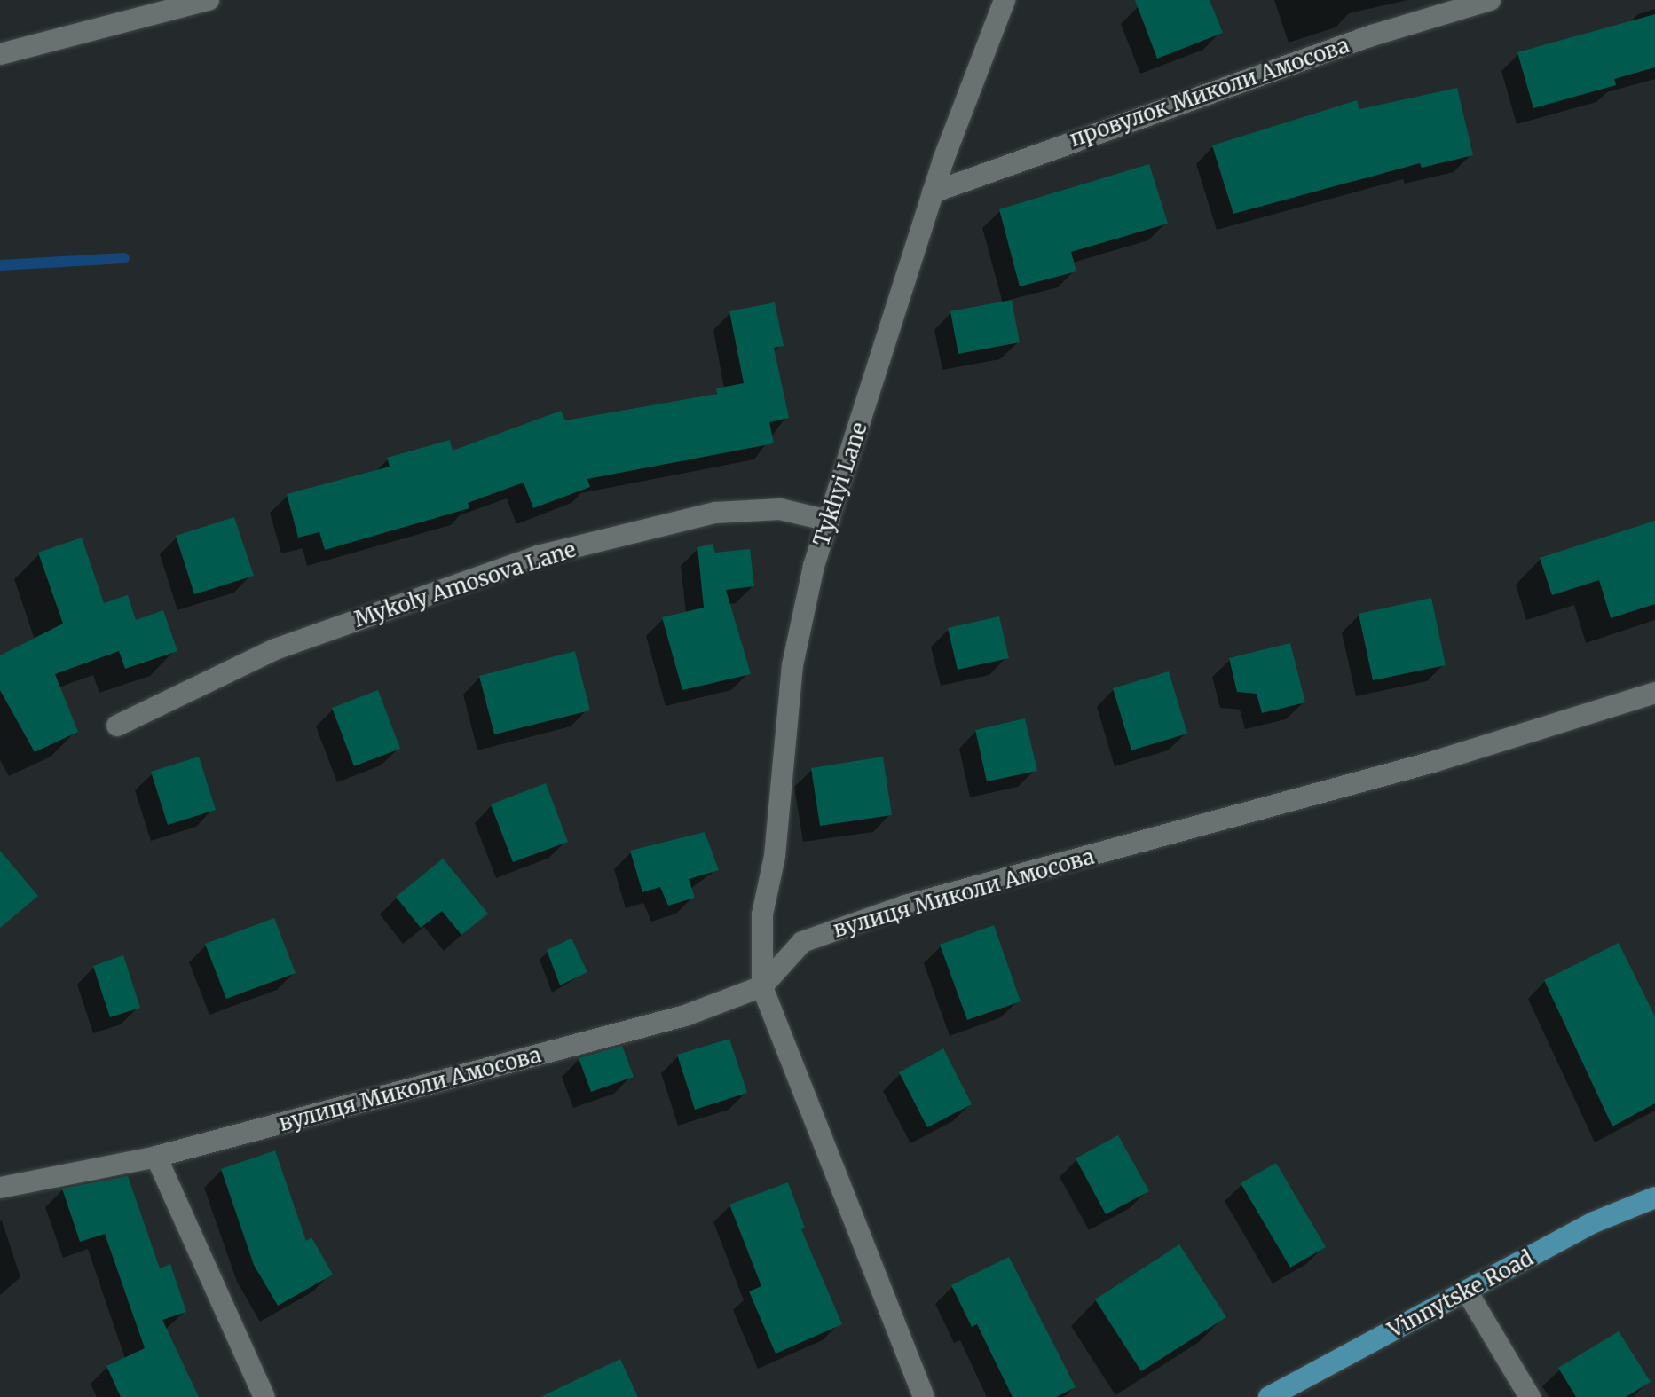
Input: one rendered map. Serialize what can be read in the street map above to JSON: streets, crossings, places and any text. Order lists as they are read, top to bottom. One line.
{"streets":{"main road":["Vinnytske Road"],"street":["провулок Миколи Амосова","Tykhyi Lane","Mykoly Amosova Lane","вулиця Миколи Амосова"]},"crossings":[["провулок Миколи Амосова","Tykhyi Lane"],["Tykhyi Lane","Mykoly Amosova Lane"],["Tykhyi Lane","вулиця Миколи Амосова"]]}
